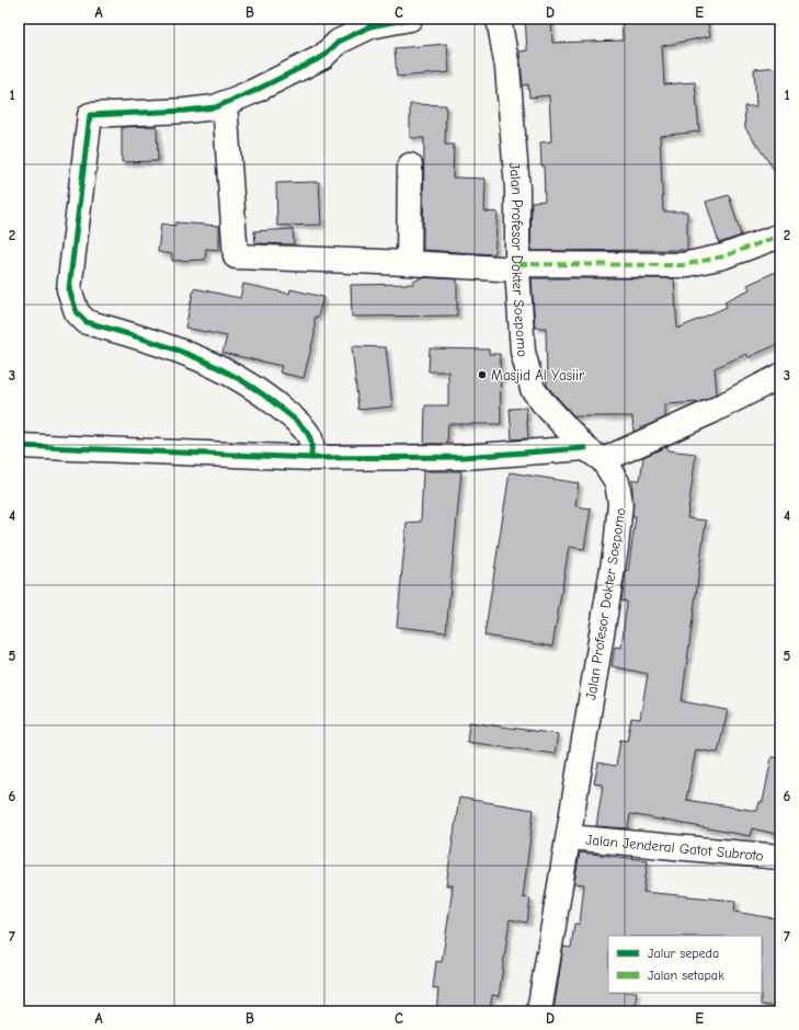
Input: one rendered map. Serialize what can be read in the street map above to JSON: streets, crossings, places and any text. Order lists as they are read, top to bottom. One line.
{"streets":{"street":["Jalan Profesor Dokter Soepomo","Jalan Jenderal Gatot Subroto"]},"crossings":[["Jalan Profesor Dokter Soepomo","Jalan Jenderal Gatot Subroto"]],"places":["Masjid Al Yasiir"],"legend":["Jalur sepeda","Jalan setapak"],"grid":{"columns":["A","B","C","D","E"],"rows":["1","2","3","4","5","6","7"]}}
